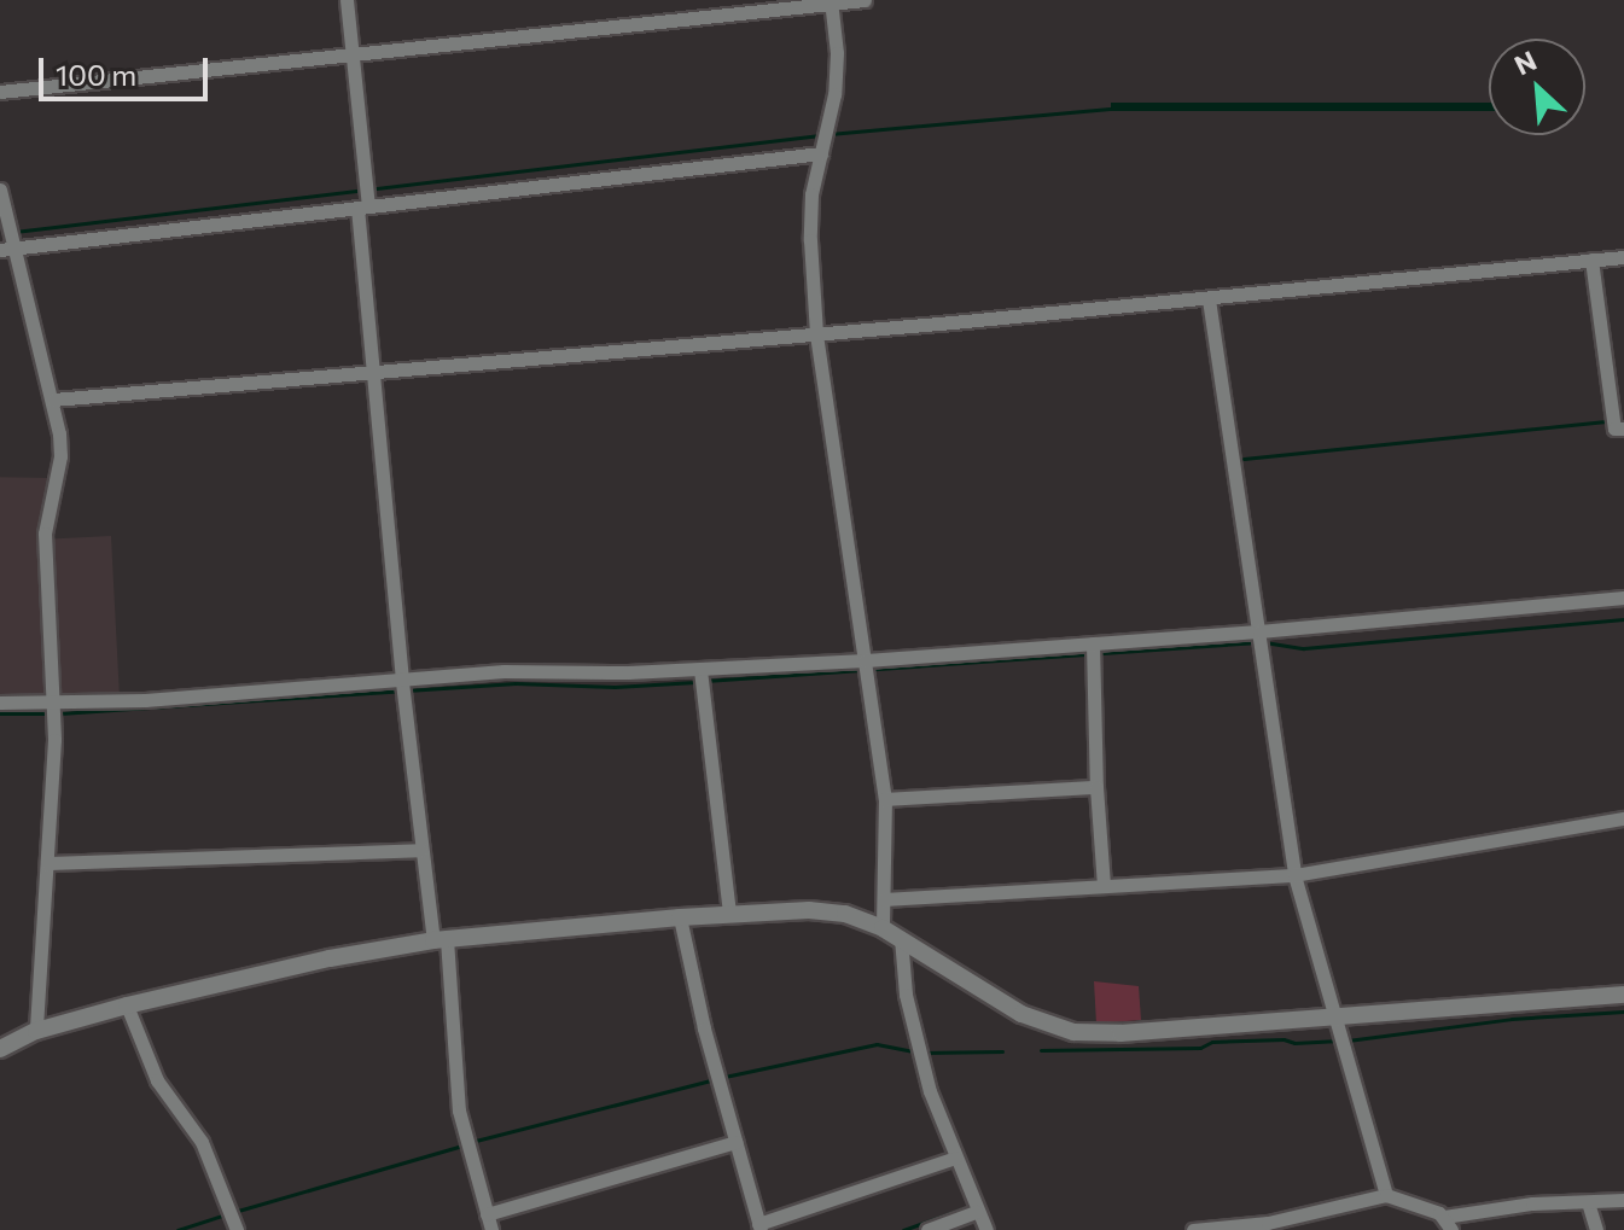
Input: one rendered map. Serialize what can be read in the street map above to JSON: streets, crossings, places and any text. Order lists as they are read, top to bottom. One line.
{"scale_bar":"100 m","north":"top left"}
